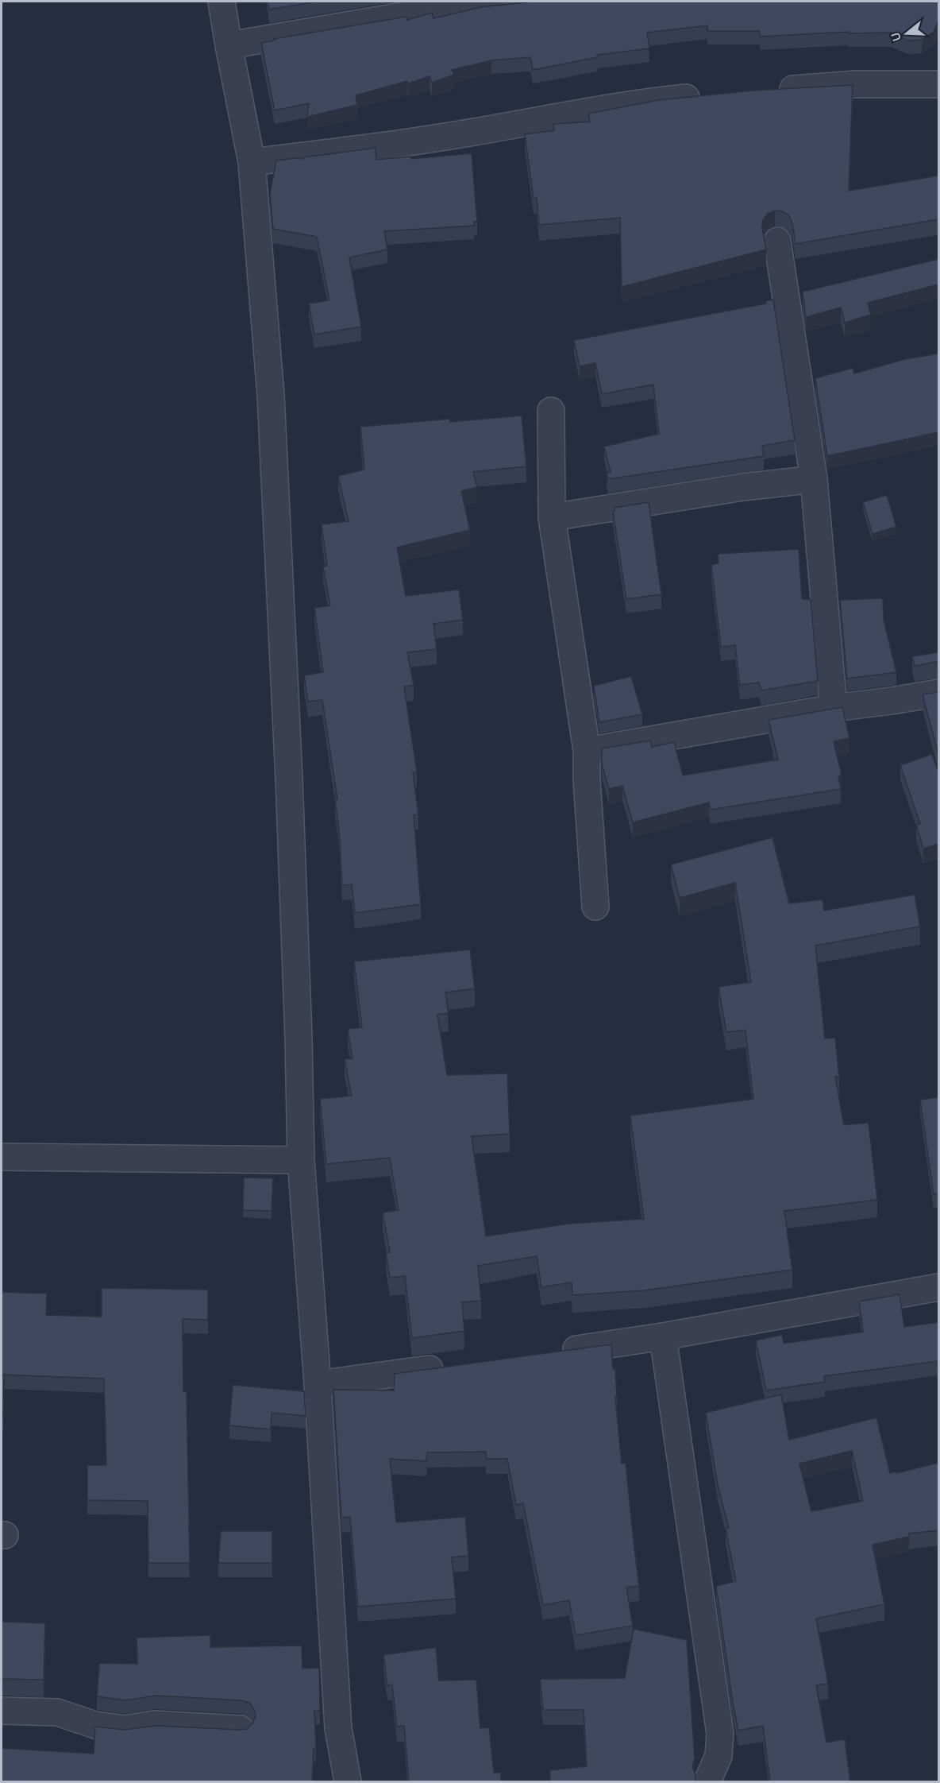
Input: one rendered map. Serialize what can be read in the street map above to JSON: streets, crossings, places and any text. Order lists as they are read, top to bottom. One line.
{"north":"left"}
